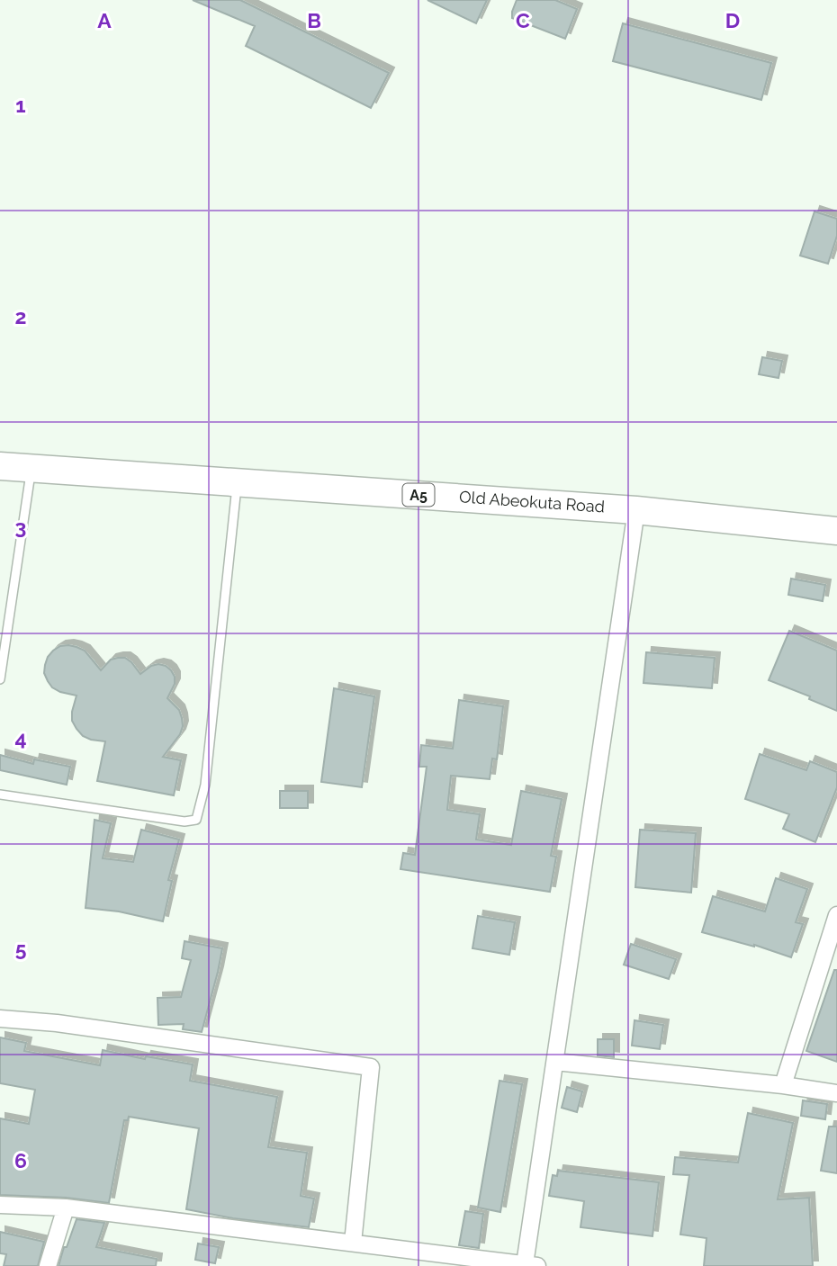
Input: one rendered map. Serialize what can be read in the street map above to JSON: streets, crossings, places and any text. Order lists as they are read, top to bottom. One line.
{"streets":{"highway":["A5","Old Abeokuta Road"]},"grid":{"columns":["A","B","C","D"],"rows":["1","2","3","4","5","6"]}}
